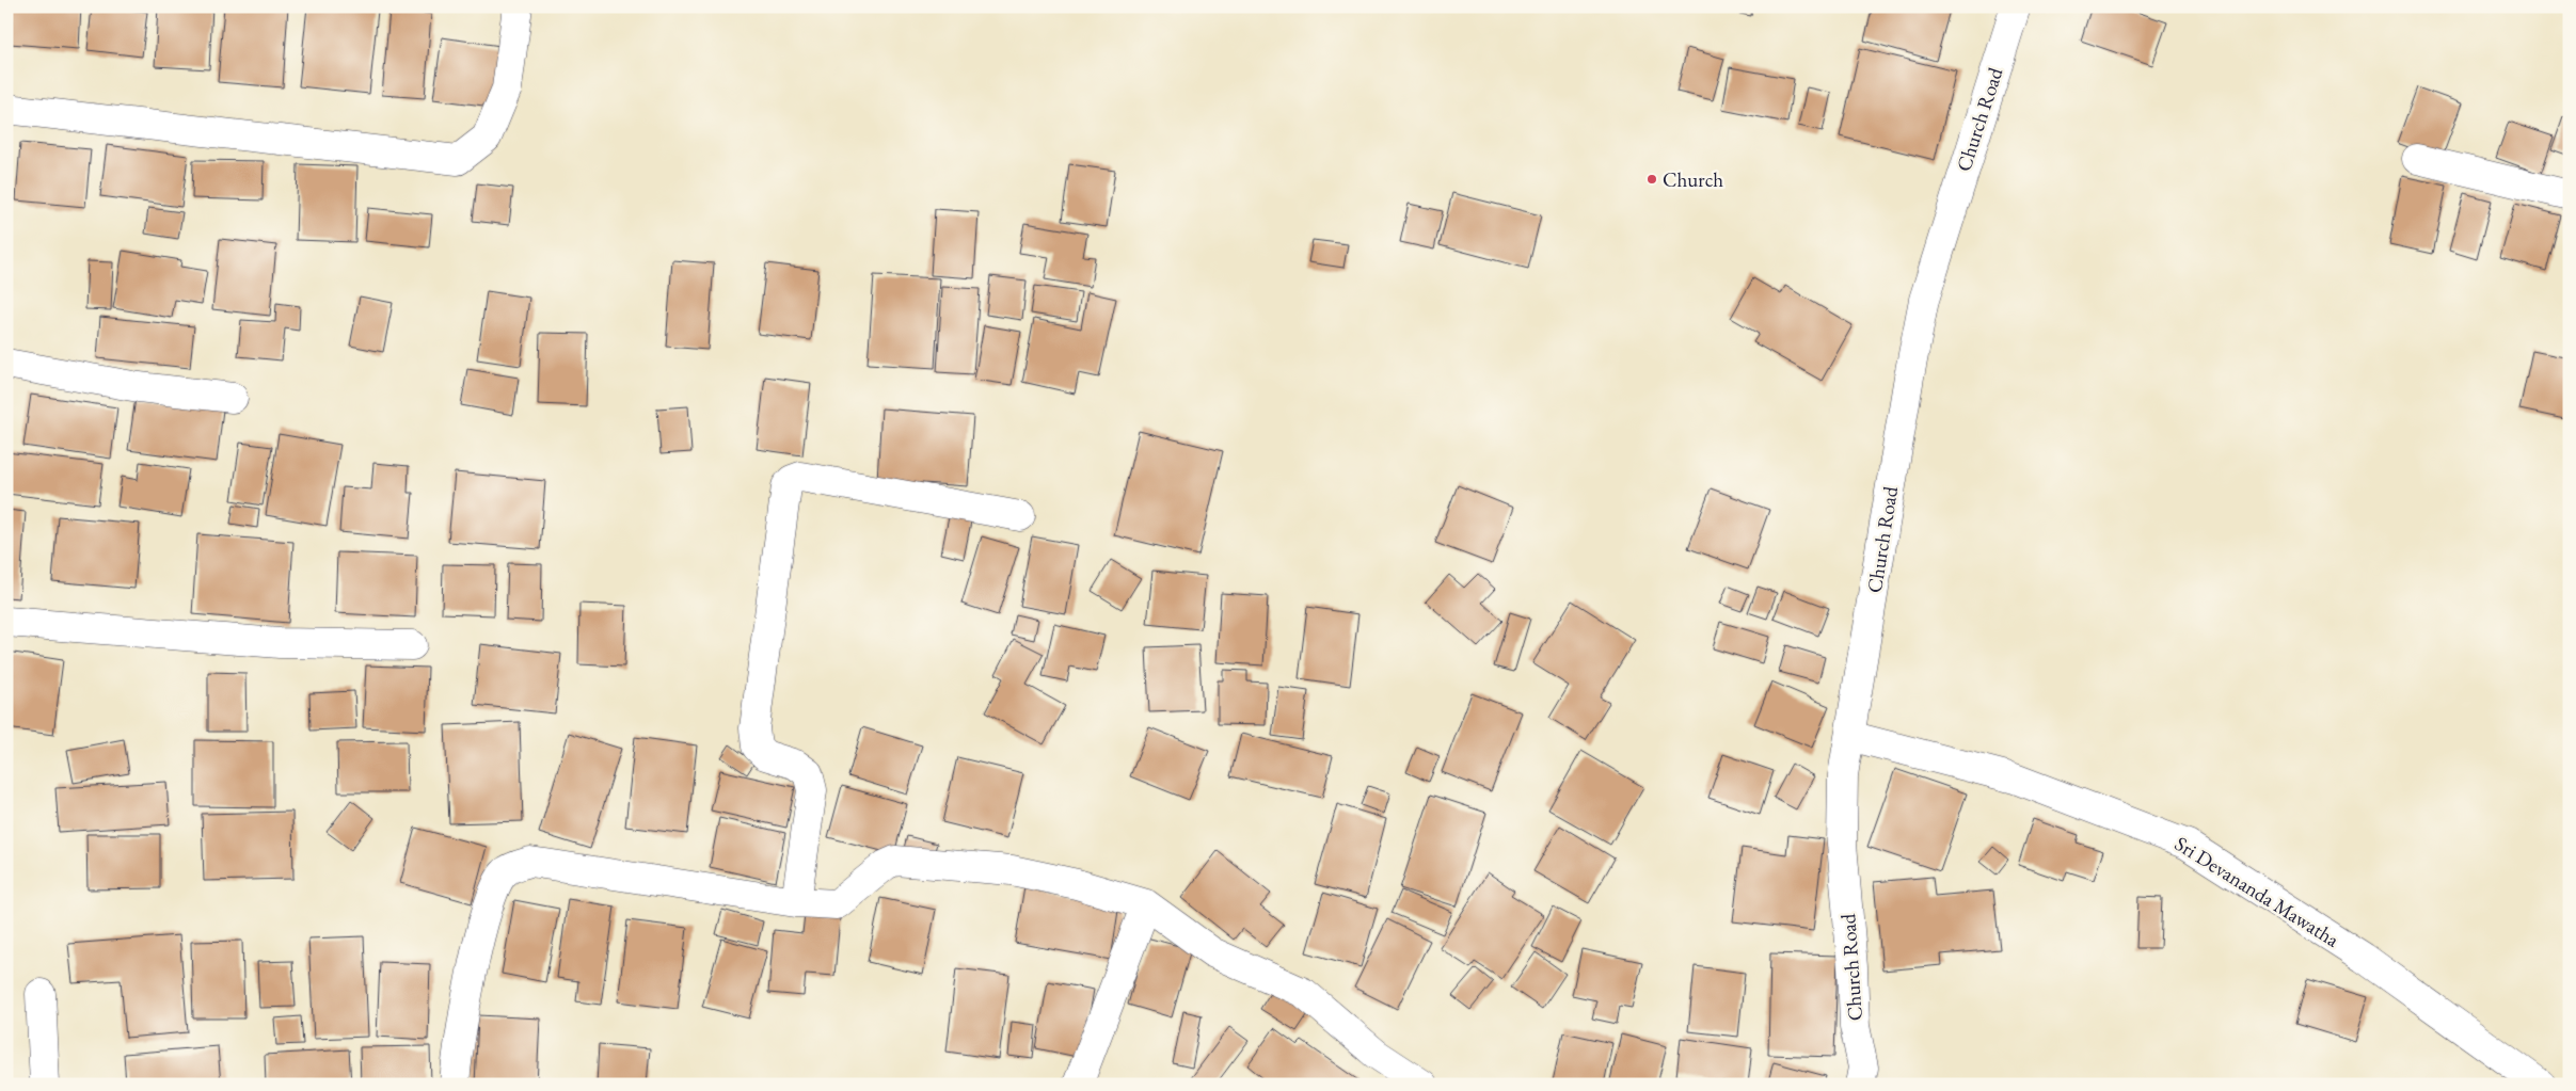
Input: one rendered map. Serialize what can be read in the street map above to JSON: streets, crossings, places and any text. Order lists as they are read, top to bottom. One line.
{"streets":{"street":["Church Road","Sri Devananda Mawatha"]},"crossings":[["Church Road","Sri Devananda Mawatha"]],"places":["Church"]}
